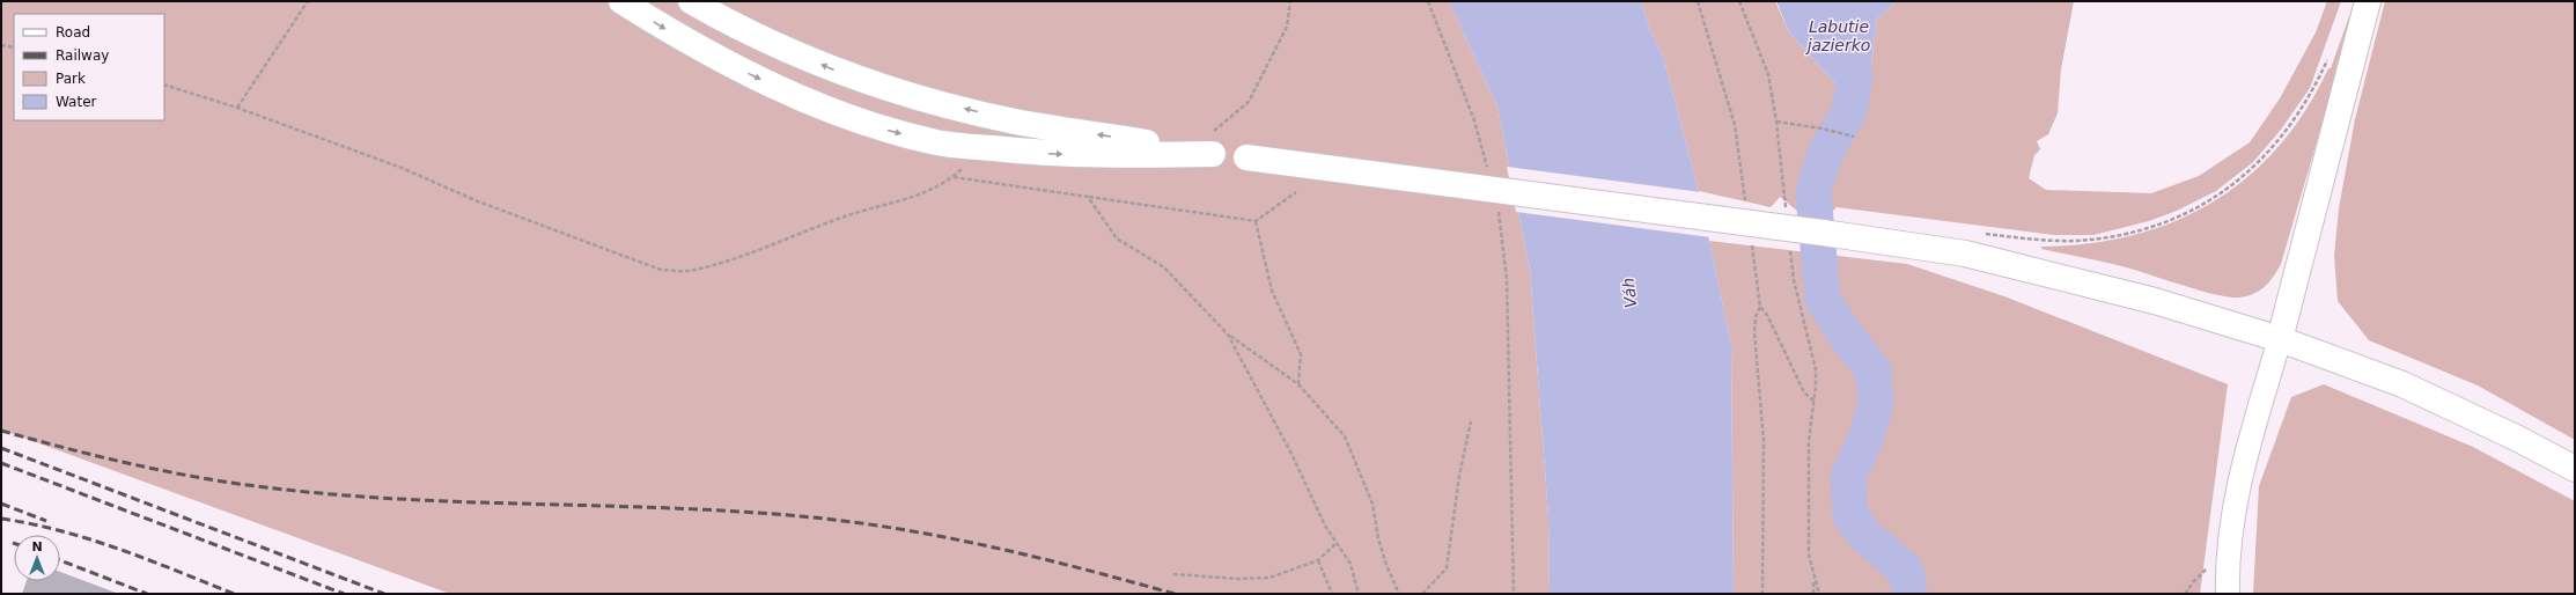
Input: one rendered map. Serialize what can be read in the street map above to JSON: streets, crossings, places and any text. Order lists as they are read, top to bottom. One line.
{"water":["Labutie jazierko","Váh"],"legend":["Road","Railway","Park","Water"],"north":"top"}
